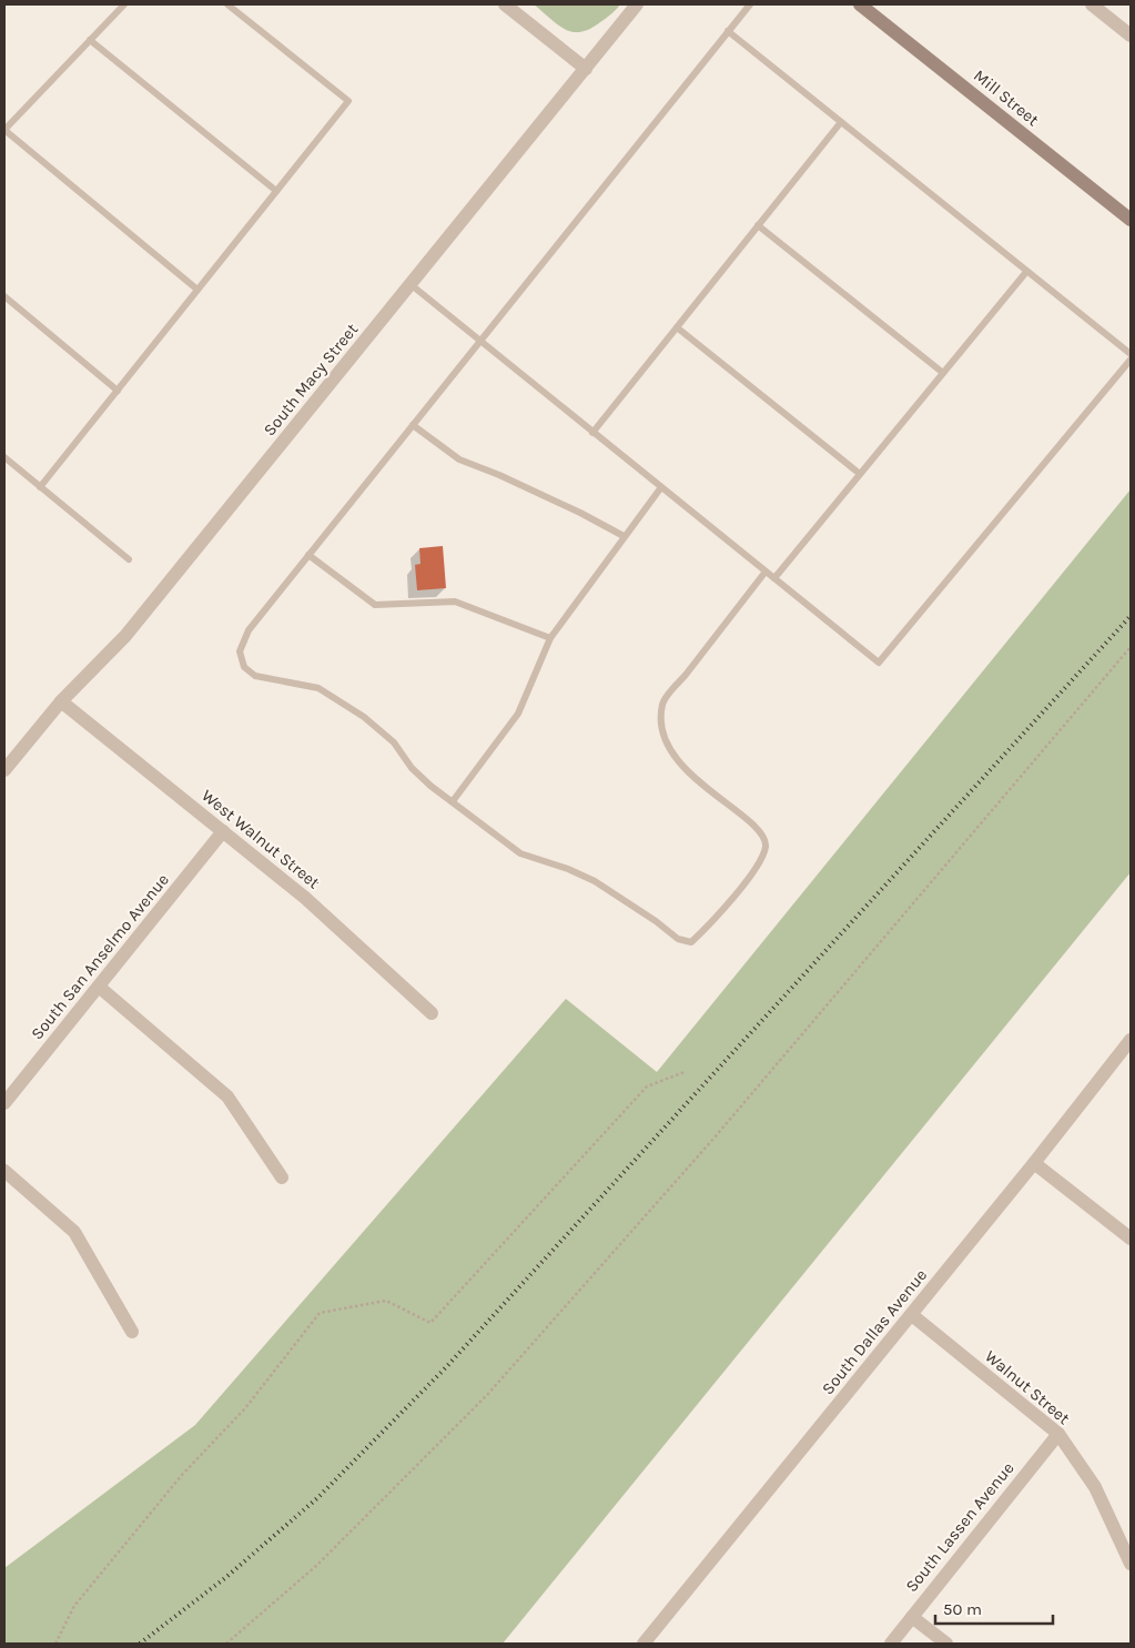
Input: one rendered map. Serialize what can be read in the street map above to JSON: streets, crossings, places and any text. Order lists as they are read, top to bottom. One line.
{"streets":{"main road":["Mill Street"],"street":["South Macy Street","West Walnut Street","South San Anselmo Avenue","South Dallas Avenue","Walnut Street","South Lassen Avenue"]},"crossings":[["South Macy Street","West Walnut Street"],["West Walnut Street","South San Anselmo Avenue"],["South Dallas Avenue","Walnut Street"],["Walnut Street","South Lassen Avenue"]],"scale_bar":"50 m"}
